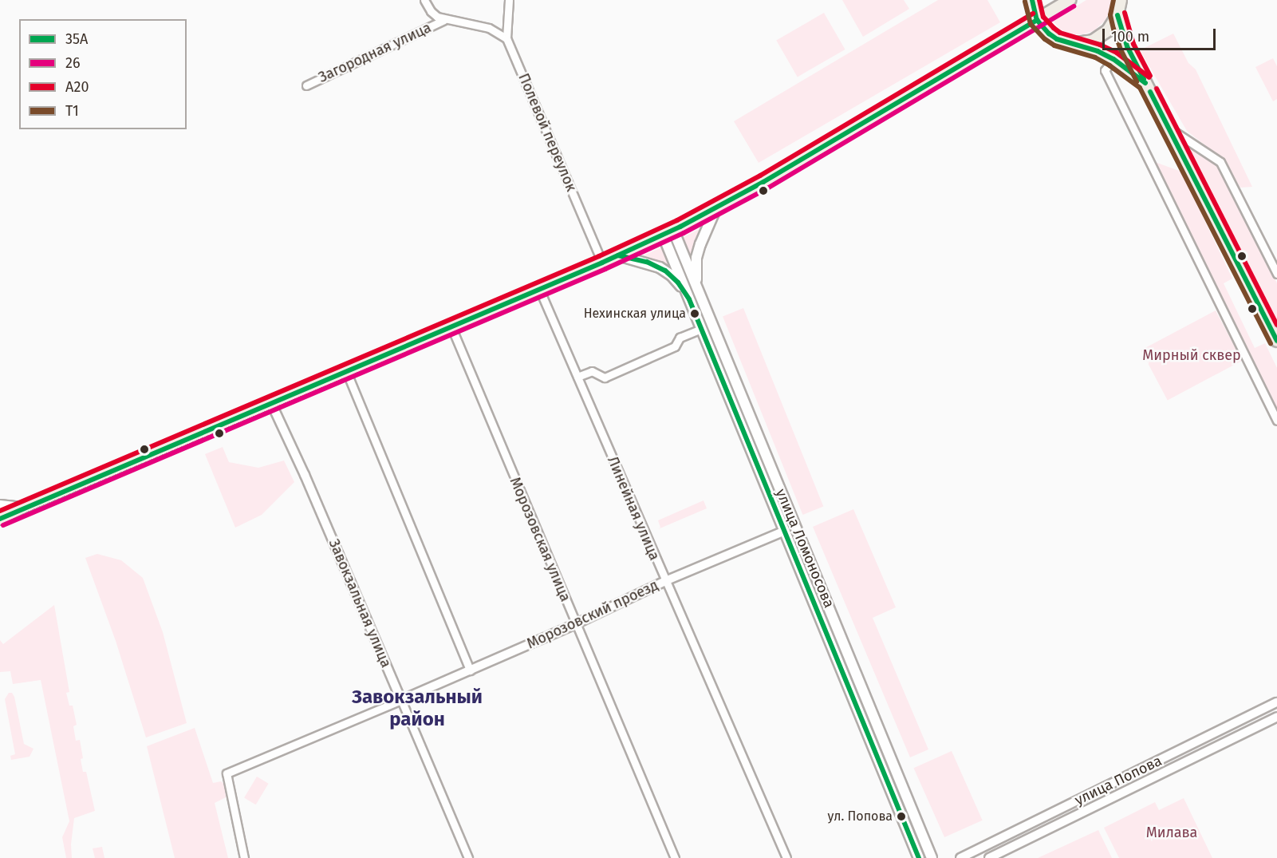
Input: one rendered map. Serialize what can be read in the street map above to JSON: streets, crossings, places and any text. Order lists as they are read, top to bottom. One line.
{"streets":{"main road":["улица Ломоносова"],"street":["Загородная улица","Полевой переулок","Линейная улица","Морозовская улица","Завокзальная улица","Морозовский проезд","улица Попова"]},"crossings":[["Линейная улица","Морозовский проезд"],["Морозовская улица","Морозовский проезд"],["улица Ломоносова","Морозовский проезд"],["Завокзальная улица","Морозовский проезд"]],"districts":["Завокзальный район"],"parks":["Мирный сквер","Милава"],"places":["Нехинская улица","ул. Попова"],"lines":["transit line 35А","transit line А20","transit line Т1","transit line 26"],"legend":["35А","26","А20","Т1"],"scale_bar":"100 m"}
